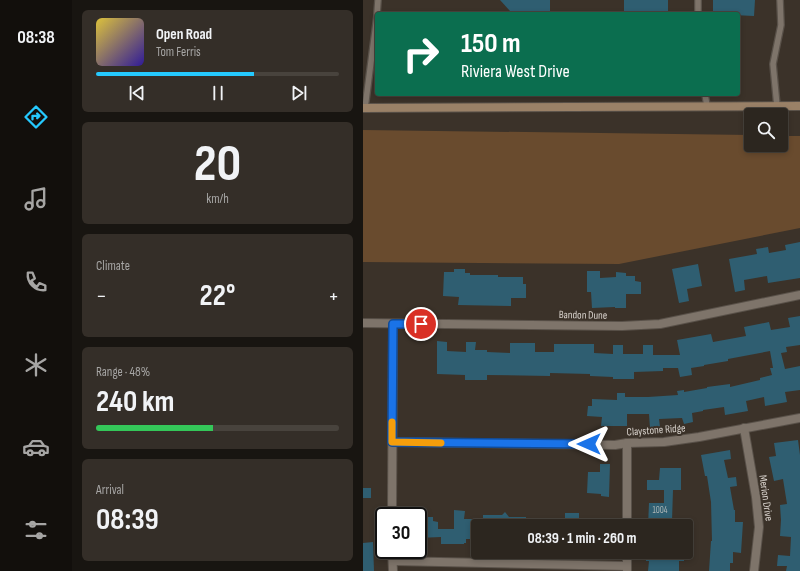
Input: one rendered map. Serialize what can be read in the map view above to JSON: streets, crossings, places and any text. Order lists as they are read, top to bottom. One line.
{"streets":{"street":["Bandon Dune","Claystone Ridge","Merion Drive"]},"crossings":[["Claystone Ridge","Merion Drive"]],"house_numbers":["1004"],"page":{"tabs":"08:38","turn":["150 m","Riviera West Drive"],"song":["Open Road","Tom Ferris"],"tile":[["20","km/h"],"Climate",["Range · 48%","240 km"],["Arrival","08:39"]],"heat":["−","22°","+"],"limit":"30","trip":"08:39 · 1 min · 260 m"}}
